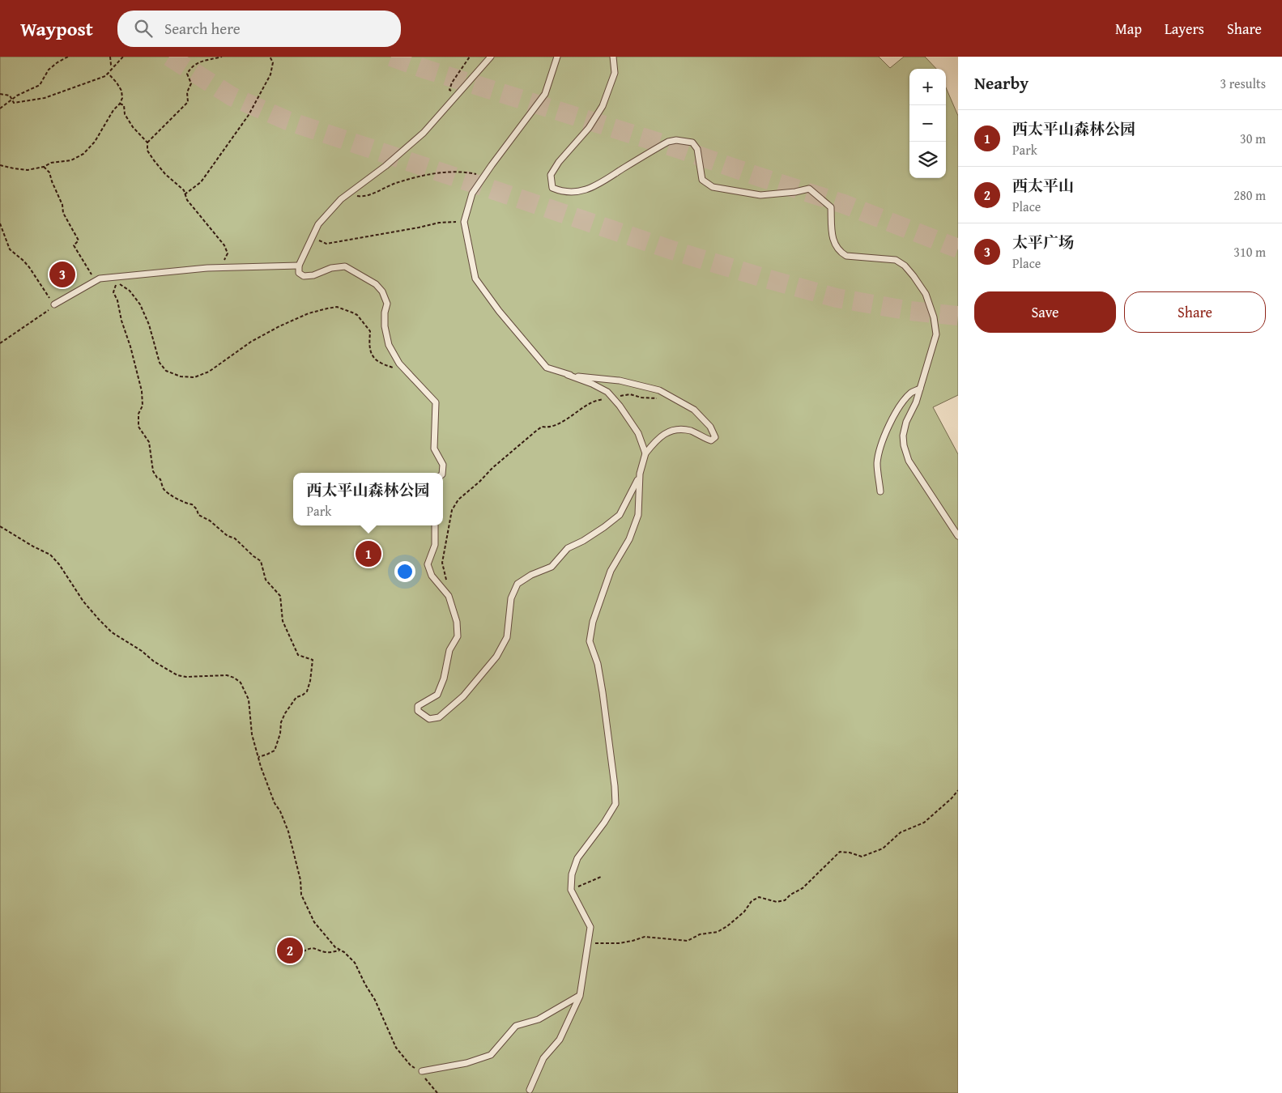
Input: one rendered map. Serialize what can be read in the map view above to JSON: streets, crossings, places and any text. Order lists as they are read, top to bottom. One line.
{"page":{"header":"Waypost","search":"Search here","nav":["Map","Layers","Share"],"heading":["Nearby","3 results"],"map_buttons":["+","−"],"list":[{"mark":"1","name":"西太平山森林公园","note":"Park","value":"30 m"},{"mark":"2","name":"西太平山","note":"Place","value":"280 m"},{"mark":"3","name":"太平广场","note":"Place","value":"310 m"}],"pins":["3","1","2"],"buttons":["Save","Share"],"popup":["西太平山森林公园","Park"]}}
